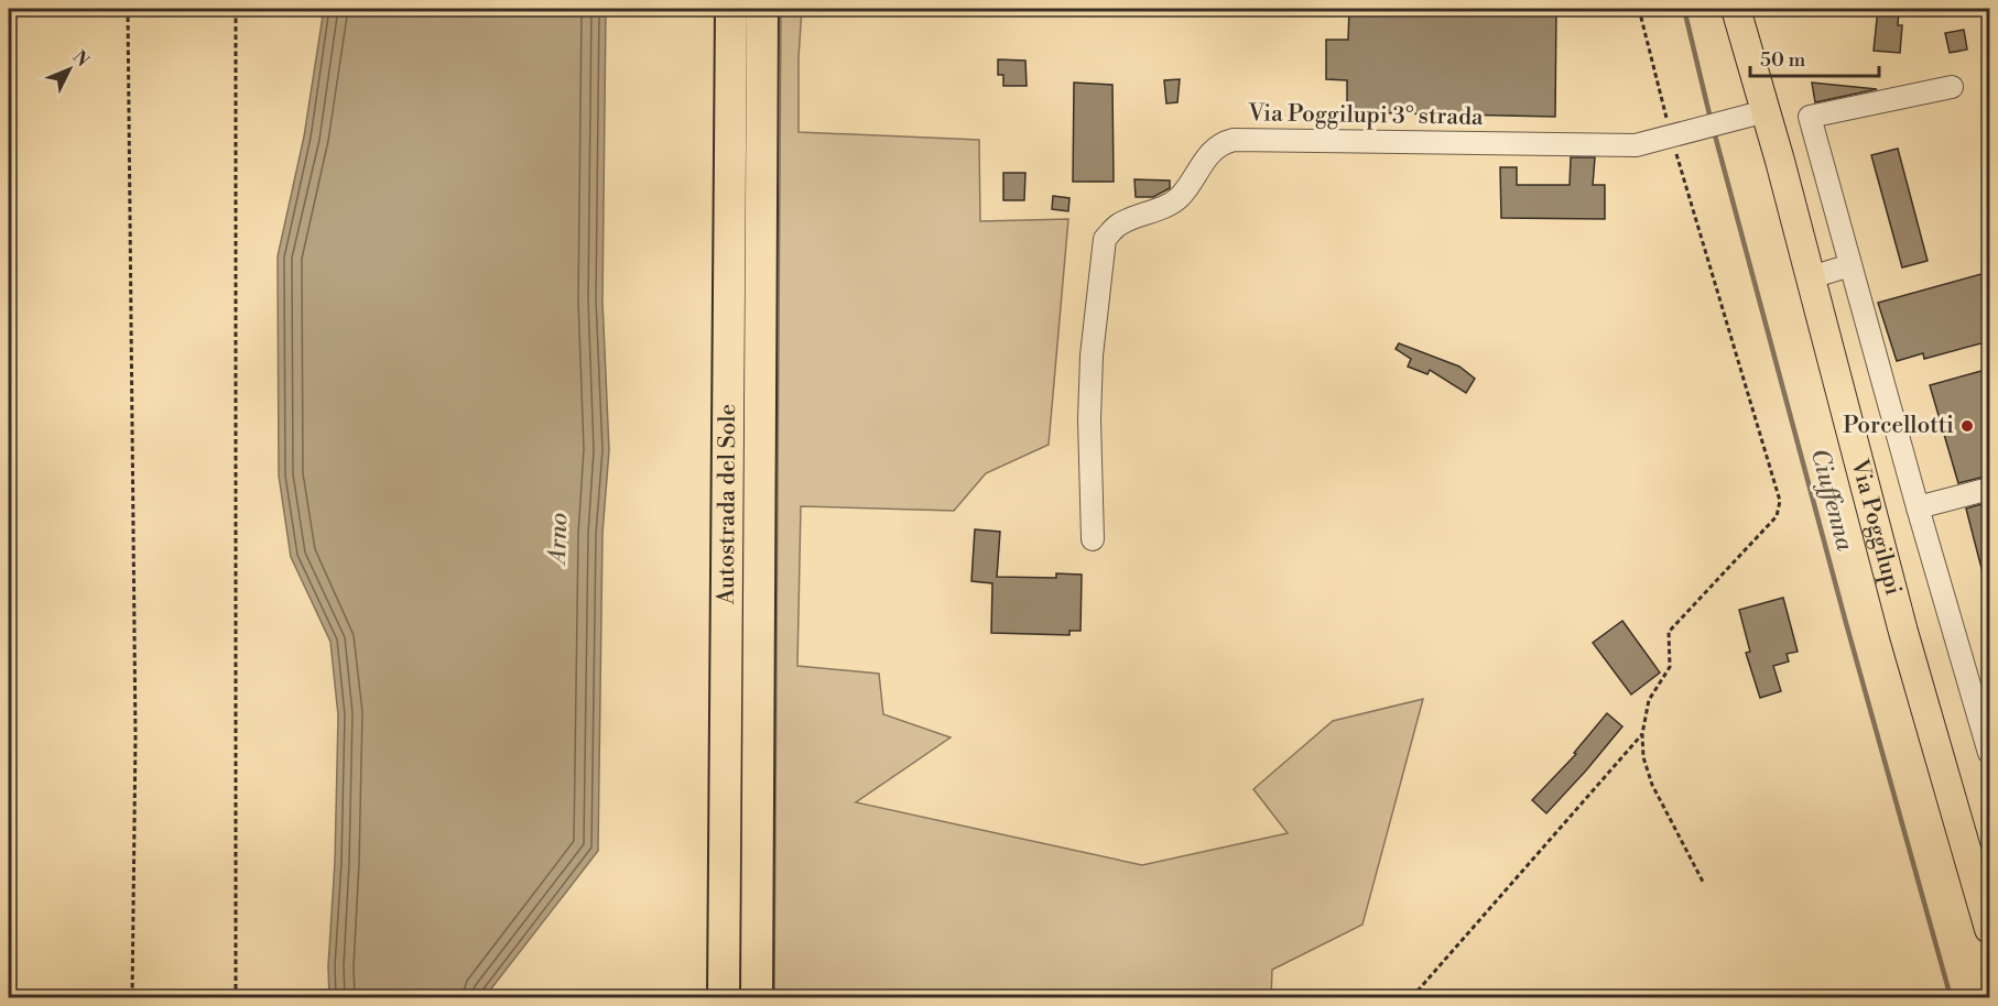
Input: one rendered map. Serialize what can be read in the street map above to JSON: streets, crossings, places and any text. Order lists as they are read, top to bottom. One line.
{"streets":{"highway":["Autostrada del Sole"],"main road":["Via Poggilupi"],"street":["Via Poggilupi 3° strada"]},"crossings":[["Via Poggilupi 3° strada","Via Poggilupi"]],"water":["Ciuffenna","Arno"],"places":["Porcellotti"],"scale_bar":"50 m","north":"top right"}
